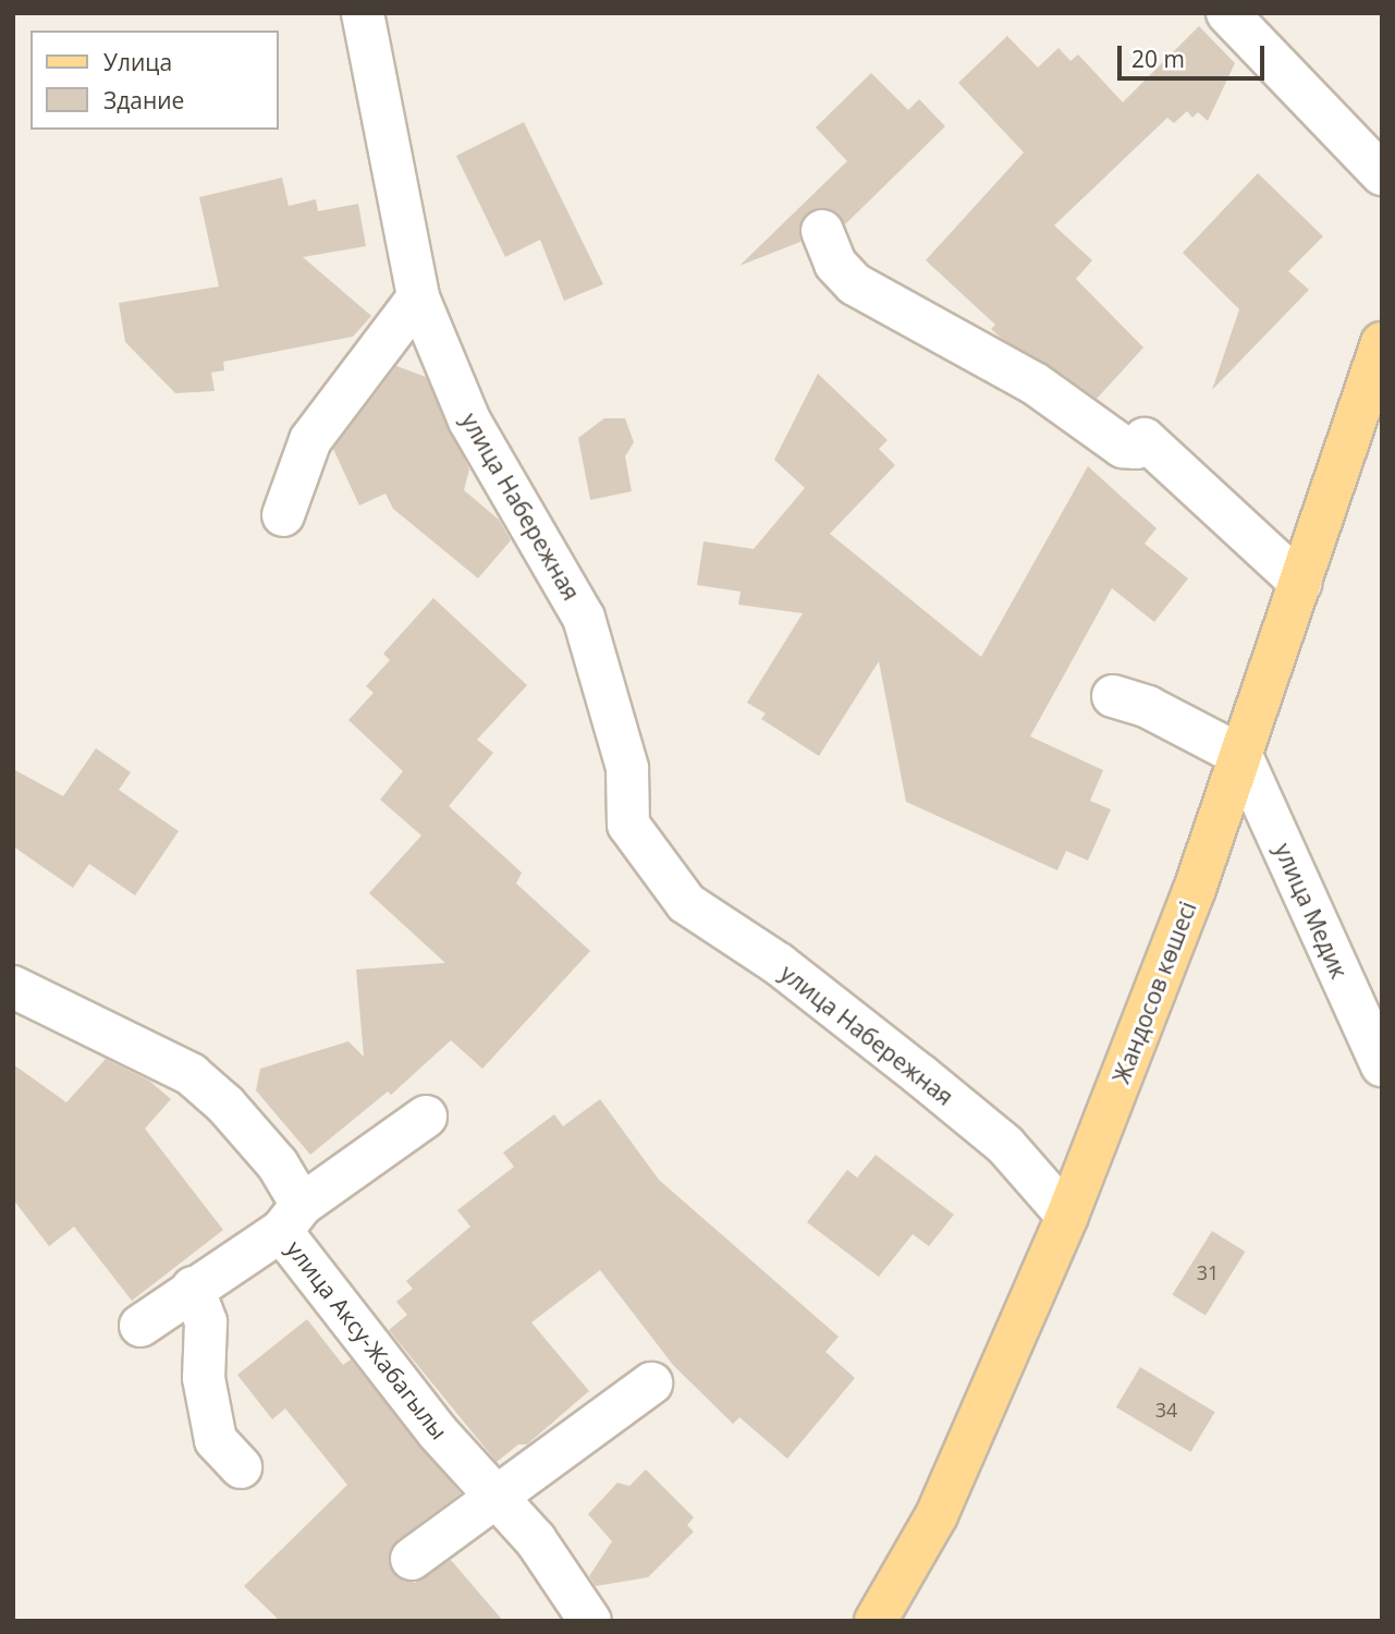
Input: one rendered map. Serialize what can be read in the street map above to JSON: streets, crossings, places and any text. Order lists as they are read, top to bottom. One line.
{"streets":{"main road":["Жандосов көшесі"],"street":["улица Набережная","улица Медик","улица Аксу-Жабагылы"]},"crossings":[["улица Набережная","Жандосов көшесі"],["улица Медик","Жандосов көшесі"]],"house_numbers":["31","34"],"legend":["Улица","Здание"],"scale_bar":"20 m"}
